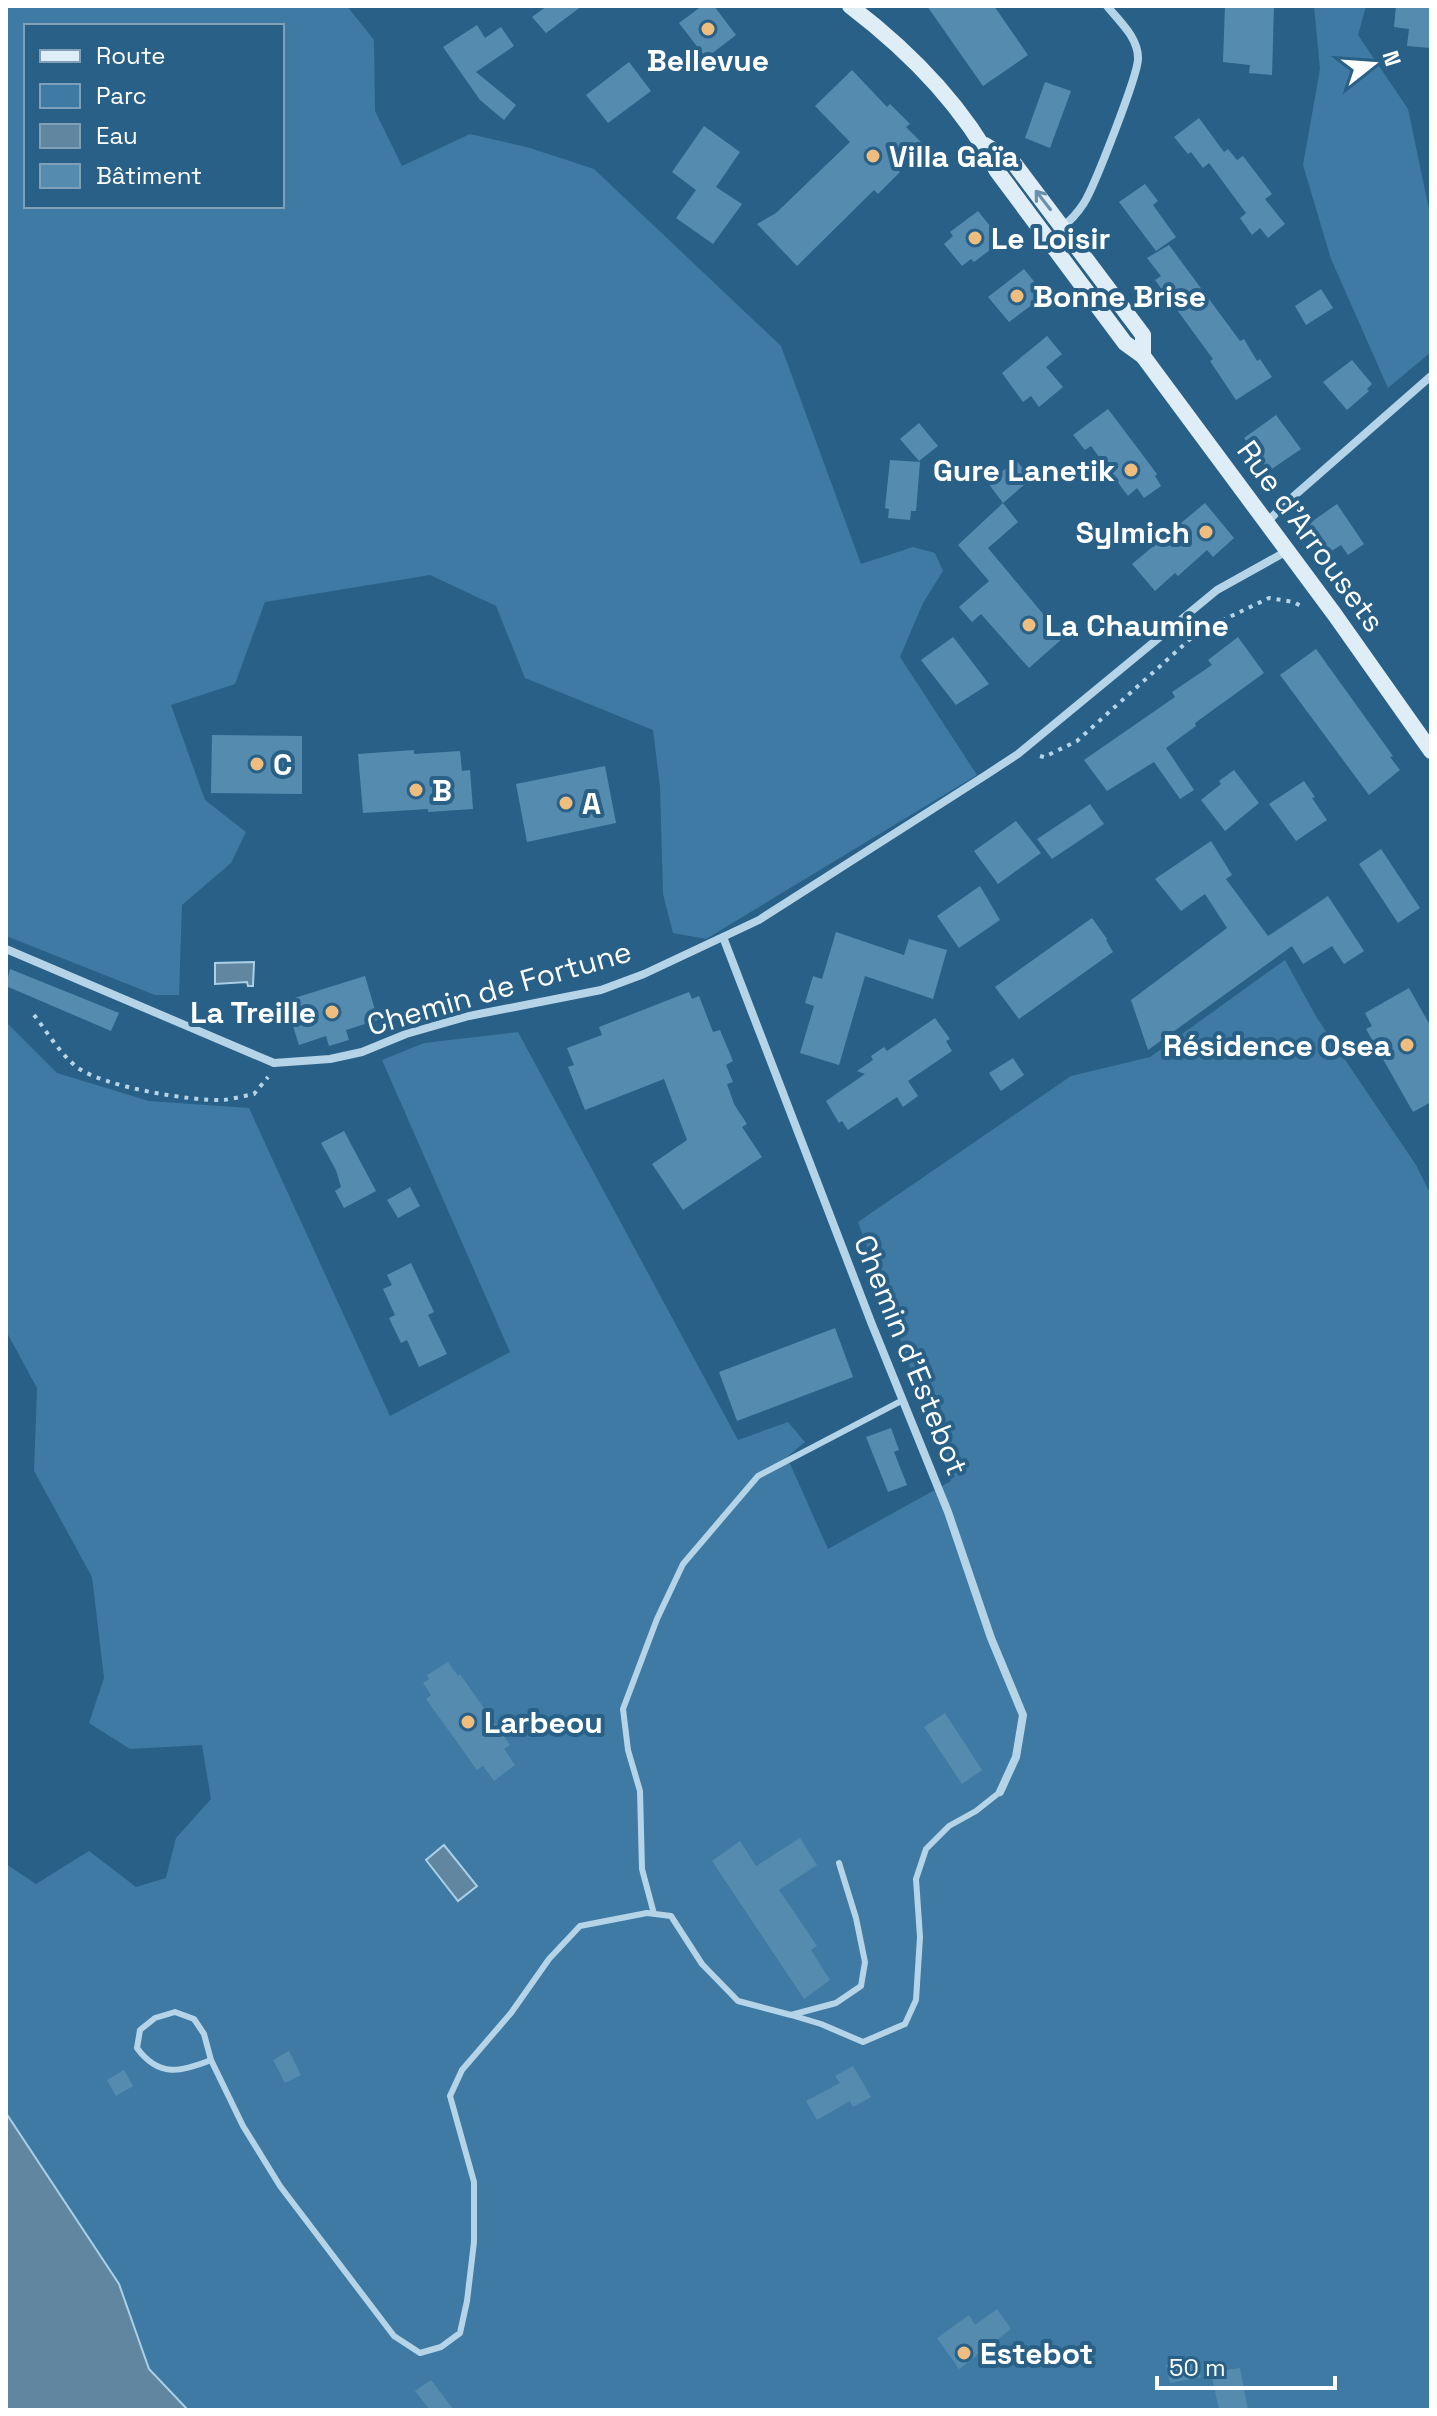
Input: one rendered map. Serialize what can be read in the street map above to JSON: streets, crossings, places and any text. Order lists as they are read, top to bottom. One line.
{"streets":{"main road":["Rue d'Arrousets"],"street":["Chemin de Fortune","Chemin d'Estebot"]},"crossings":[["Rue d'Arrousets","Chemin de Fortune"],["Chemin de Fortune","Chemin d'Estebot"]],"places":["Bellevue","Villa Gaïa","Le Loisir","Bonne Brise","Gure Lanetik","Sylmich","La Chaumine","C","B","A","La Treille","Résidence Osea","Larbeou","Estebot"],"legend":["Route","Parc","Eau","Bâtiment"],"scale_bar":"50 m","north":"right"}
